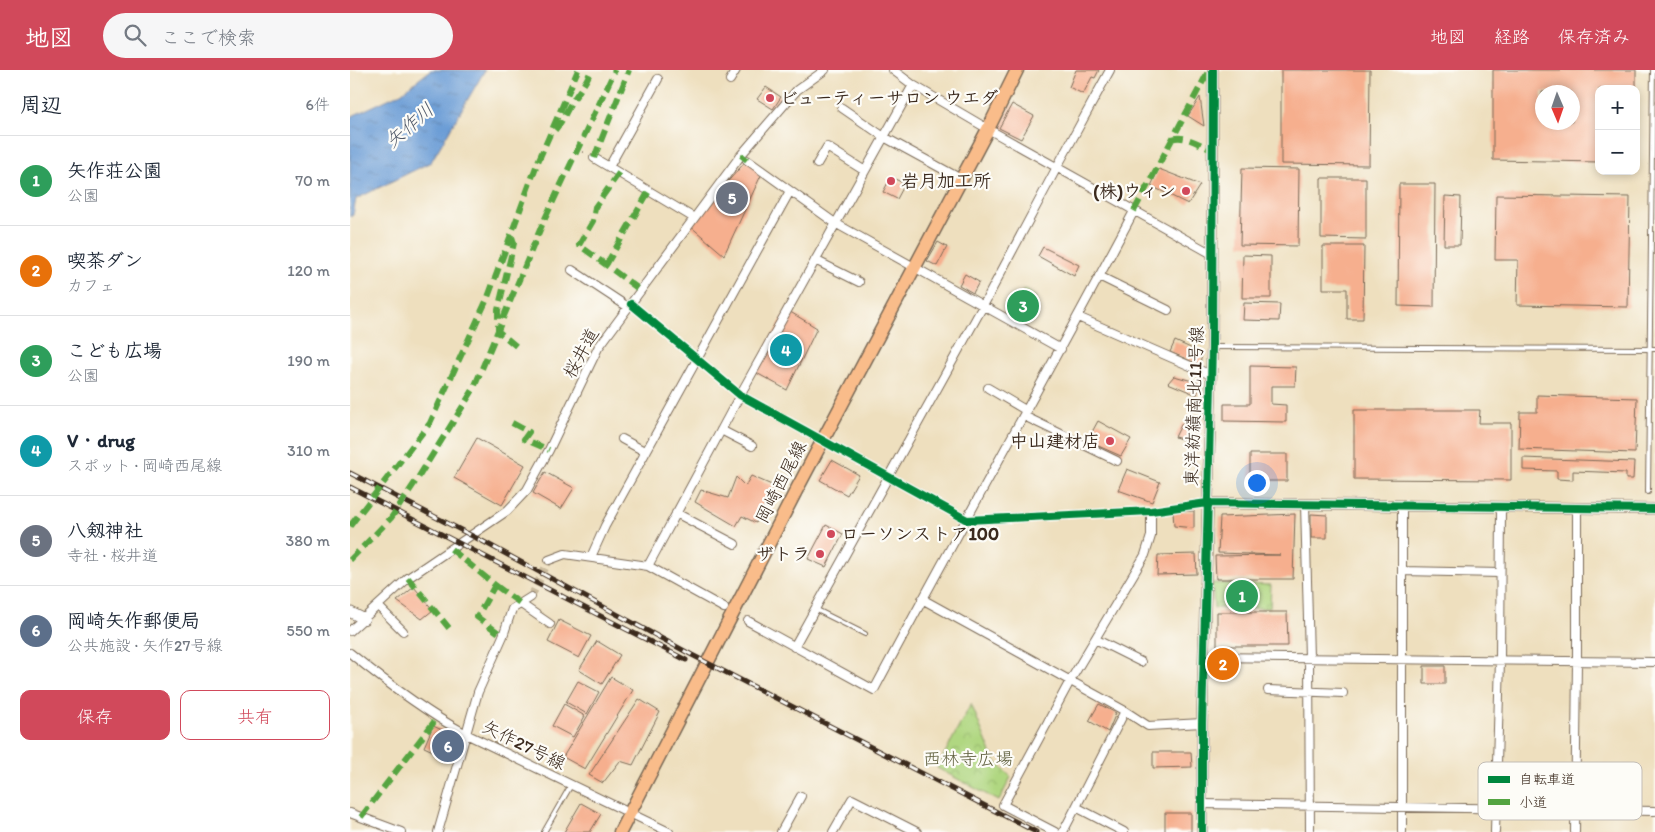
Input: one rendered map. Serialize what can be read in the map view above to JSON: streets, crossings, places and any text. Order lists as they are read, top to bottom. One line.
{"streets":{"main road":["岡崎西尾線"],"street":["桜井道","東洋紡績南北11号線","矢作27号線"]},"crossings":[["岡崎西尾線","矢作27号線"]],"water":["矢作川"],"parks":["西林寺広場"],"places":["ビューティーサロン ウエダ","岩月加工所","(株)ウィン","中山建材店","ローソンストア100","ザトラ"],"legend":["自転車道","小道"],"north":"bottom","page":{"header":"地図","search":"ここで検索","nav":["地図","経路","保存済み"],"heading":["周辺","6件"],"map_buttons":["+","−"],"list":[{"mark":"1","name":"矢作荘公園","note":"公園","value":"70 m"},{"mark":"2","name":"喫茶ダン","note":"カフェ","value":"120 m"},{"mark":"3","name":"こども広場","note":"公園","value":"190 m"},{"mark":"4","name":"V・drug","note":"スポット · 岡崎西尾線","value":"310 m"},{"mark":"5","name":"八剱神社","note":"寺社 · 桜井道","value":"380 m"},{"mark":"6","name":"岡崎矢作郵便局","note":"公共施設 · 矢作27号線","value":"550 m"}],"pins":["5","3","4","1","2","6"],"buttons":["保存","共有"]}}
